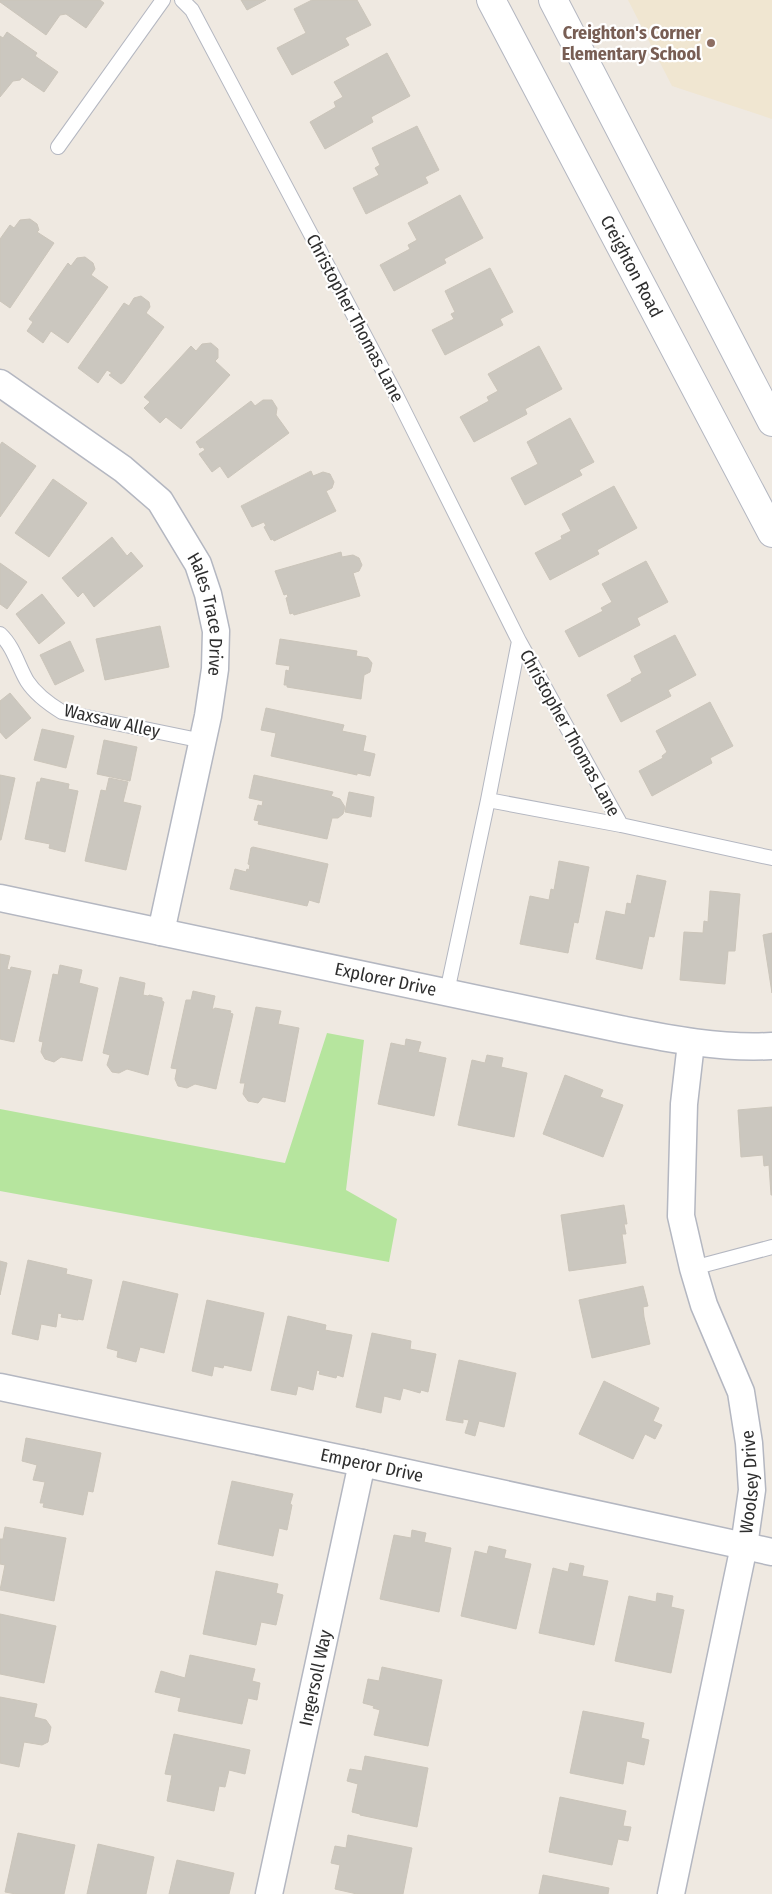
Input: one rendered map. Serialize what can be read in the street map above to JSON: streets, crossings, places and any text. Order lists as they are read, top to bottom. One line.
{"streets":{"street":["Creighton Road","Hales Trace Drive","Explorer Drive","Emperor Drive","Woolsey Drive","Ingersoll Way"],"lane":["Christopher Thomas Lane","Waxsaw Alley"]},"crossings":[["Christopher Thomas Lane","Explorer Drive"],["Hales Trace Drive","Waxsaw Alley"],["Hales Trace Drive","Explorer Drive"],["Explorer Drive","Woolsey Drive"],["Emperor Drive","Woolsey Drive"],["Emperor Drive","Ingersoll Way"]],"places":["Creighton's Corner Elementary School"]}
